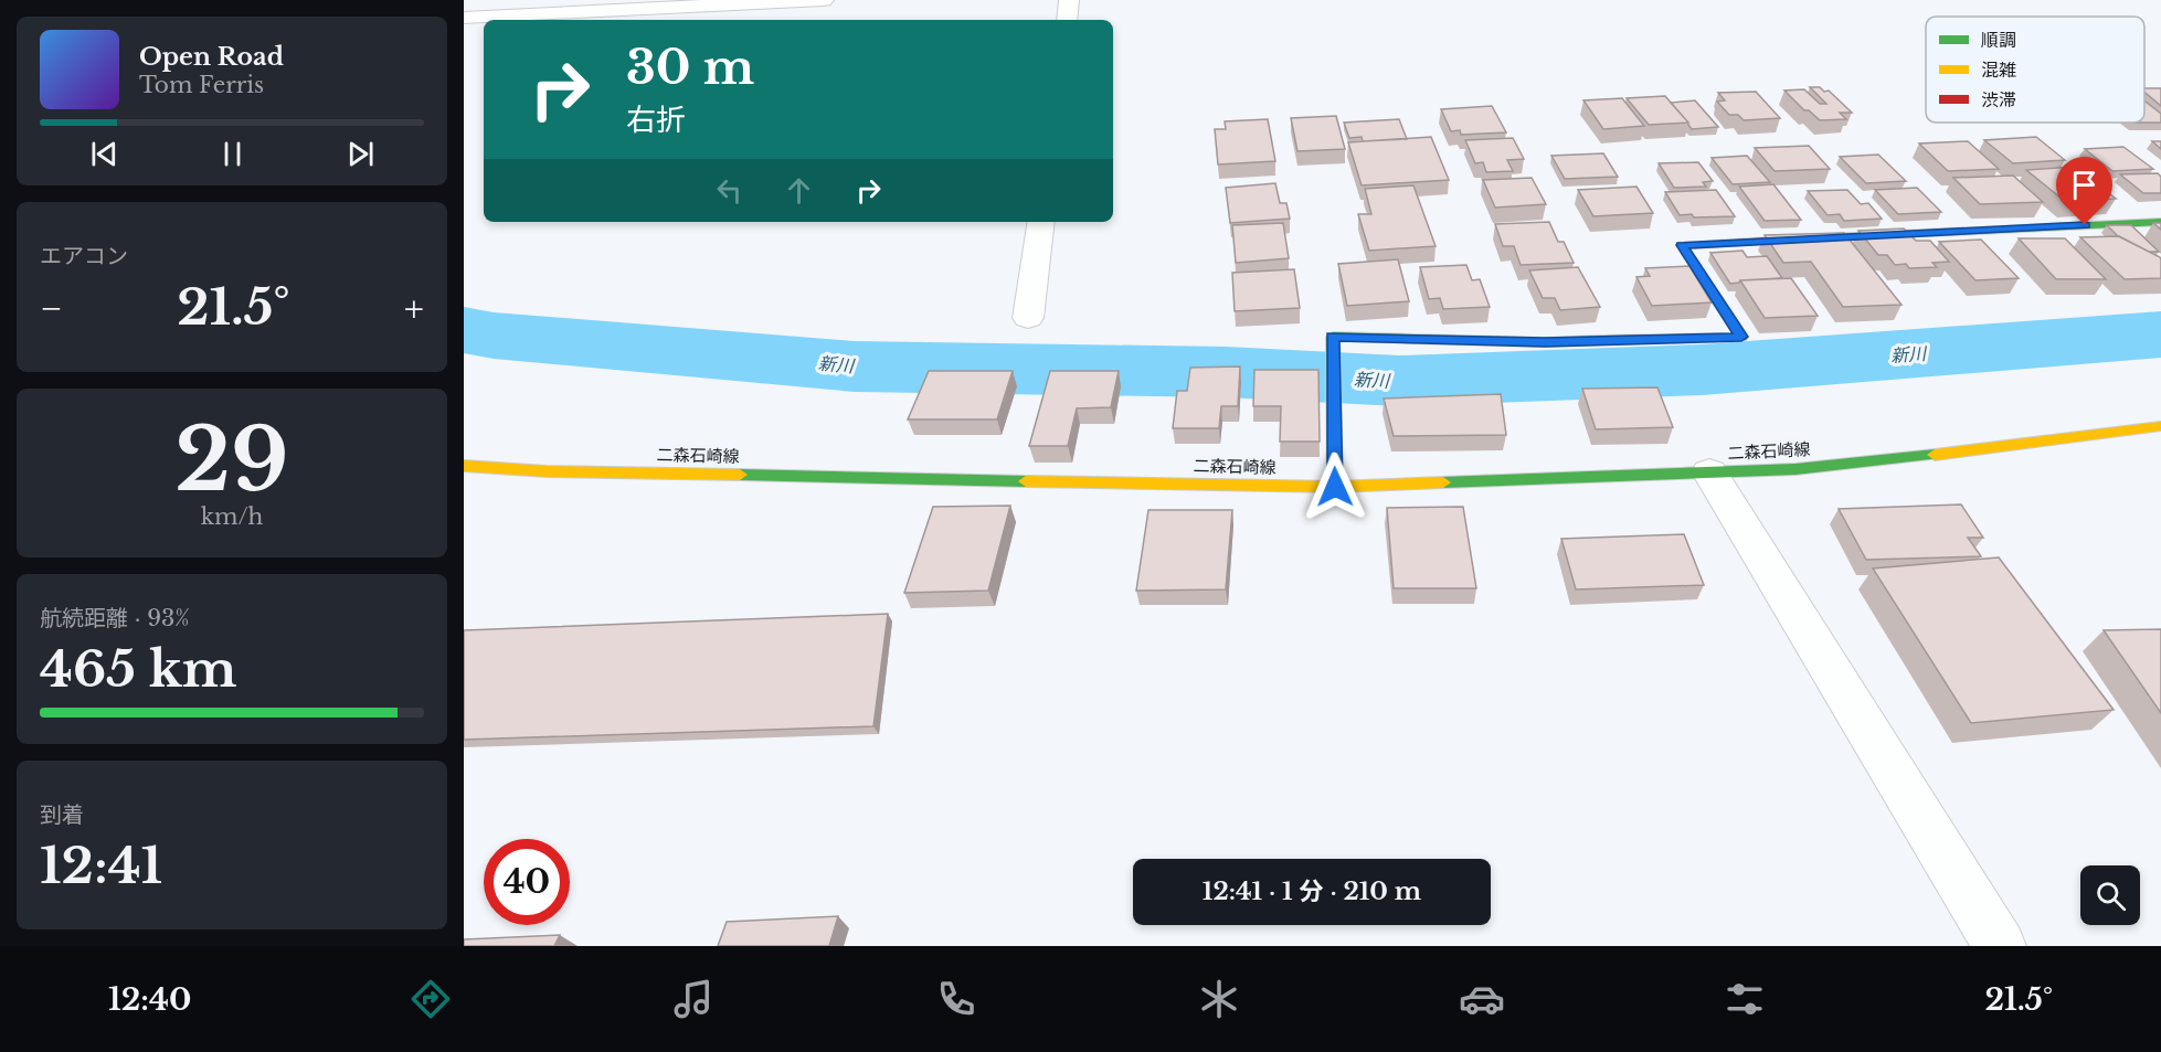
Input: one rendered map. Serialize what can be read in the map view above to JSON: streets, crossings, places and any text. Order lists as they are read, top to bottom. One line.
{"streets":{"main road":["二森石崎線"]},"water":["新川"],"legend":["順調","混雑","渋滞"],"page":{"turn":["30 m","右折"],"song":["Open Road","Tom Ferris"],"tile":["エアコン",["29","km/h"],["航続距離 · 93%","465 km"],["到着","12:41"]],"heat":["−","21.5°","+"],"limit":"40","trip":"12:41 · 1 分 · 210 m","tabs":["12:40","21.5°"]}}
